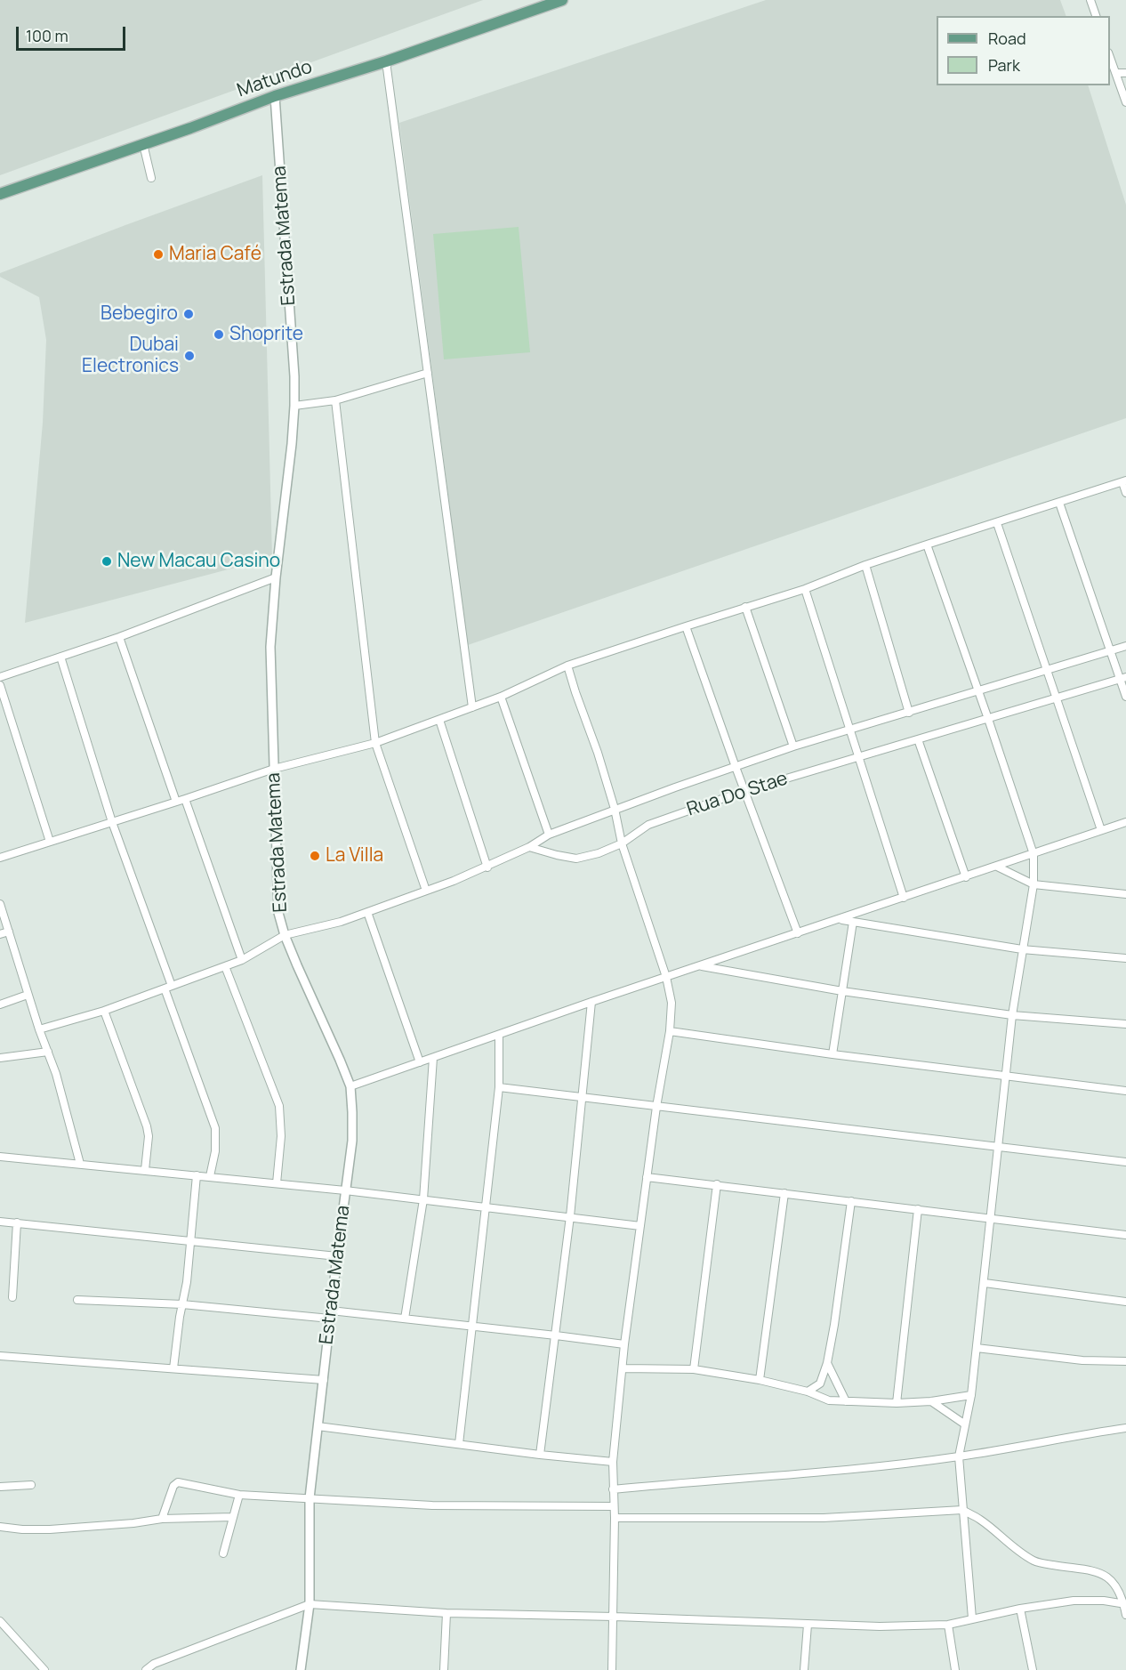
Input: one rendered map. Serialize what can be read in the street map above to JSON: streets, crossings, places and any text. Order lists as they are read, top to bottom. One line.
{"streets":{"main road":["Matundo"],"street":["Estrada Matema","Rua Do Stae"]},"crossings":[["Matundo","Estrada Matema"]],"places":["Maria Café","Bebegiro","Shoprite","Dubai Electronics","New Macau Casino","La Villa"],"legend":["Road","Park"],"scale_bar":"100 m"}
